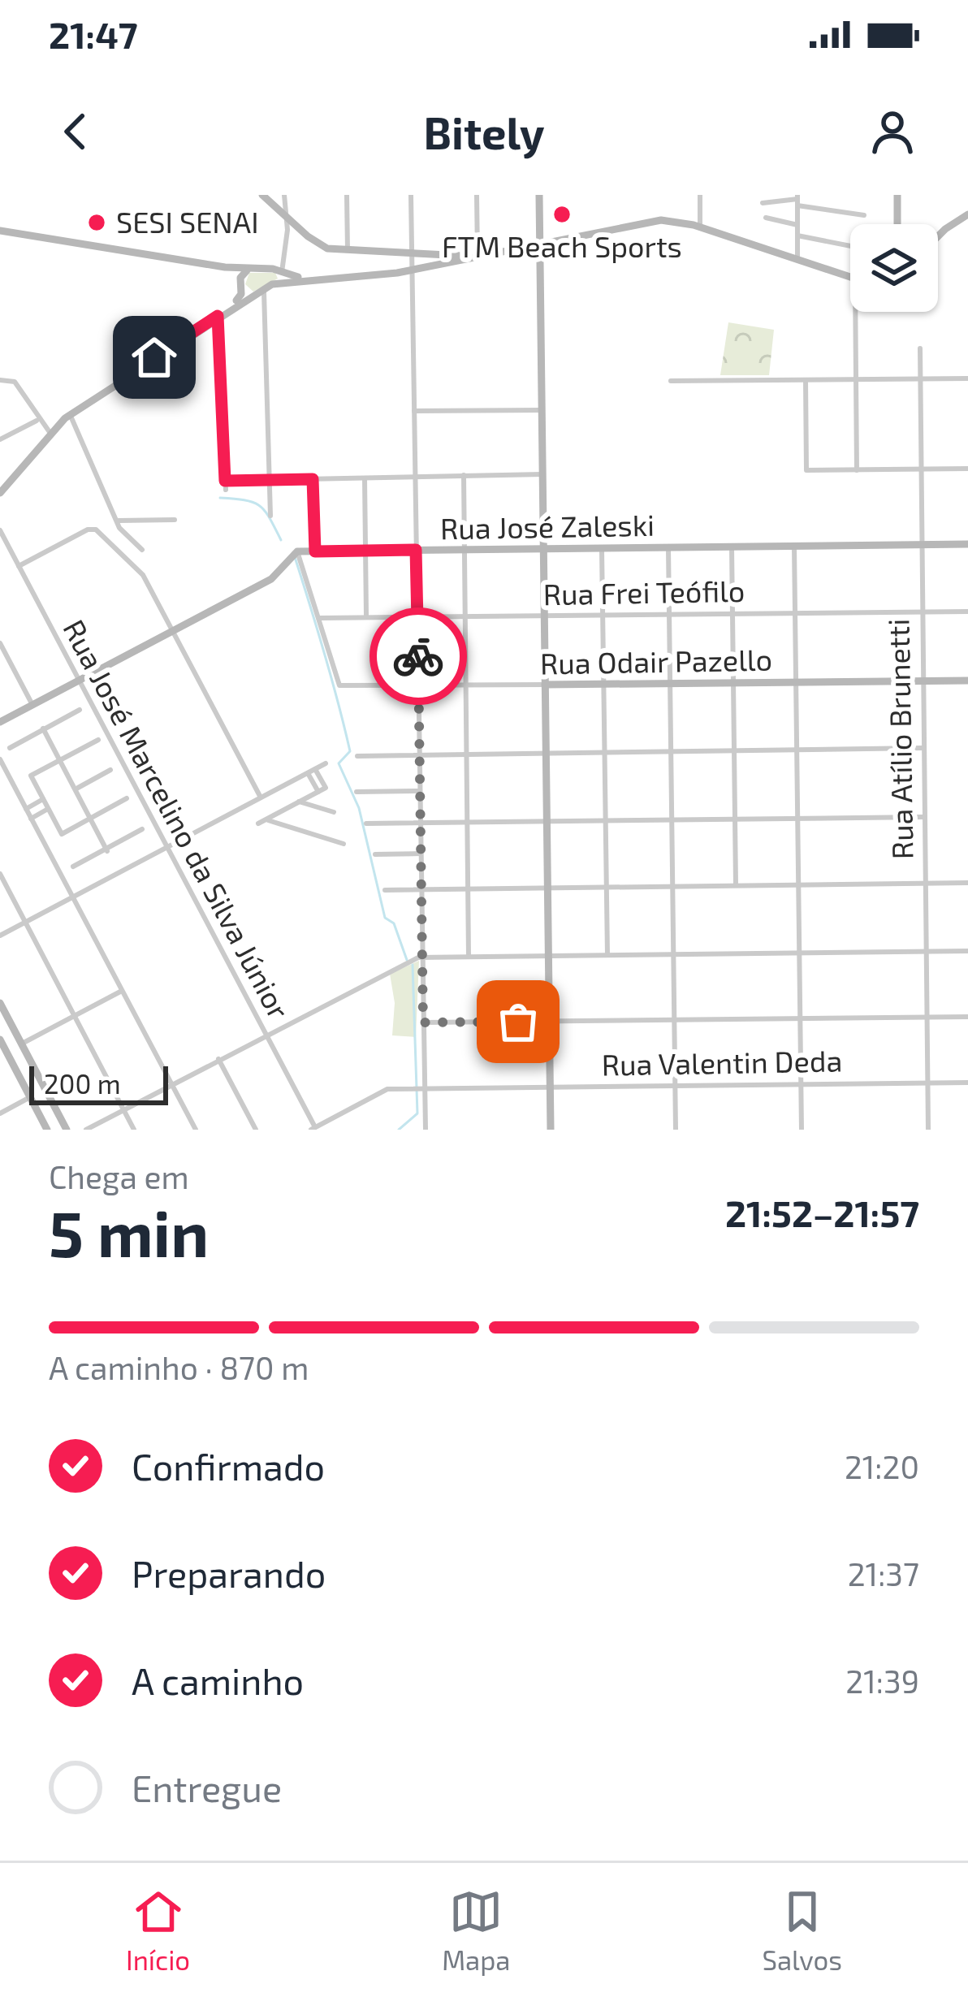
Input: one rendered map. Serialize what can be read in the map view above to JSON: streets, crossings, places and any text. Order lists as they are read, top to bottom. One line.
{"streets":{"street":["Rua José Zaleski","Rua Frei Teófilo","Rua Odair Pazello","Rua Atílio Brunetti","Rua José Marcelino da Silva Júnior","Rua Valentin Deda"]},"crossings":[["Rua José Zaleski","Rua Atílio Brunetti"],["Rua Frei Teófilo","Rua Odair Pazello"],["Rua Frei Teófilo","Rua Atílio Brunetti"],["Rua Odair Pazello","Rua Atílio Brunetti"],["Rua Atílio Brunetti","Rua Valentin Deda"],["Rua José Marcelino da Silva Júnior","Rua Valentin Deda"]],"places":["FTM Beach Sports","SESI SENAI"],"scale_bar":"200 m","page":{"status":"21:47","header":"Bitely","scale":"200 m","heading":["5 min","Chega em","21:52–21:57"],"bar":"A caminho · 870 m","list":[["Confirmado","21:20"],["Preparando","21:37"],["A caminho","21:39"],"Entregue"],"tabs":["Início","Mapa","Salvos"]}}
